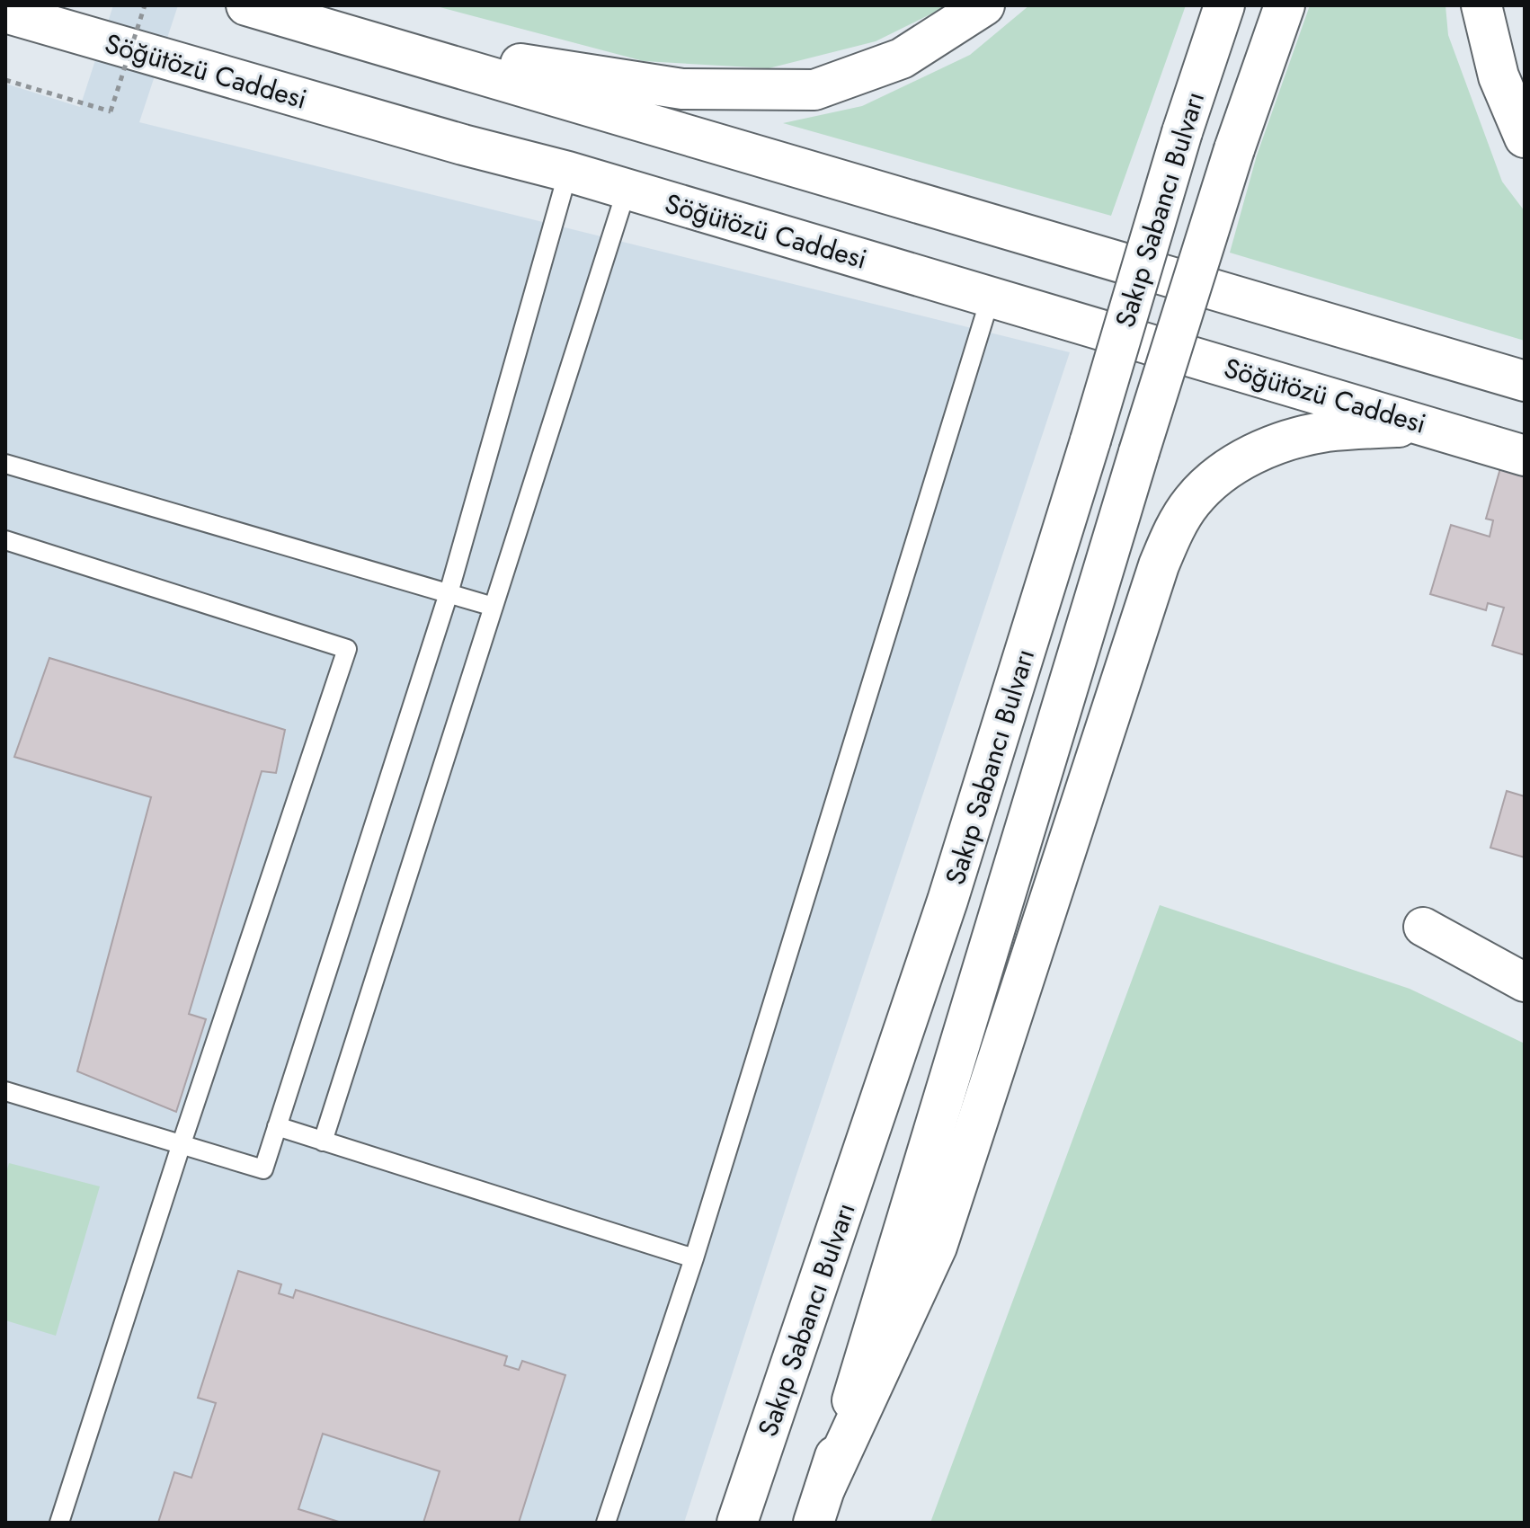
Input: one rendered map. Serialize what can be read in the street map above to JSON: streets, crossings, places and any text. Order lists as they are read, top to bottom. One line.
{"streets":{"main road":["Söğütözü Caddesi","Sakıp Sabancı Bulvarı"]}}
